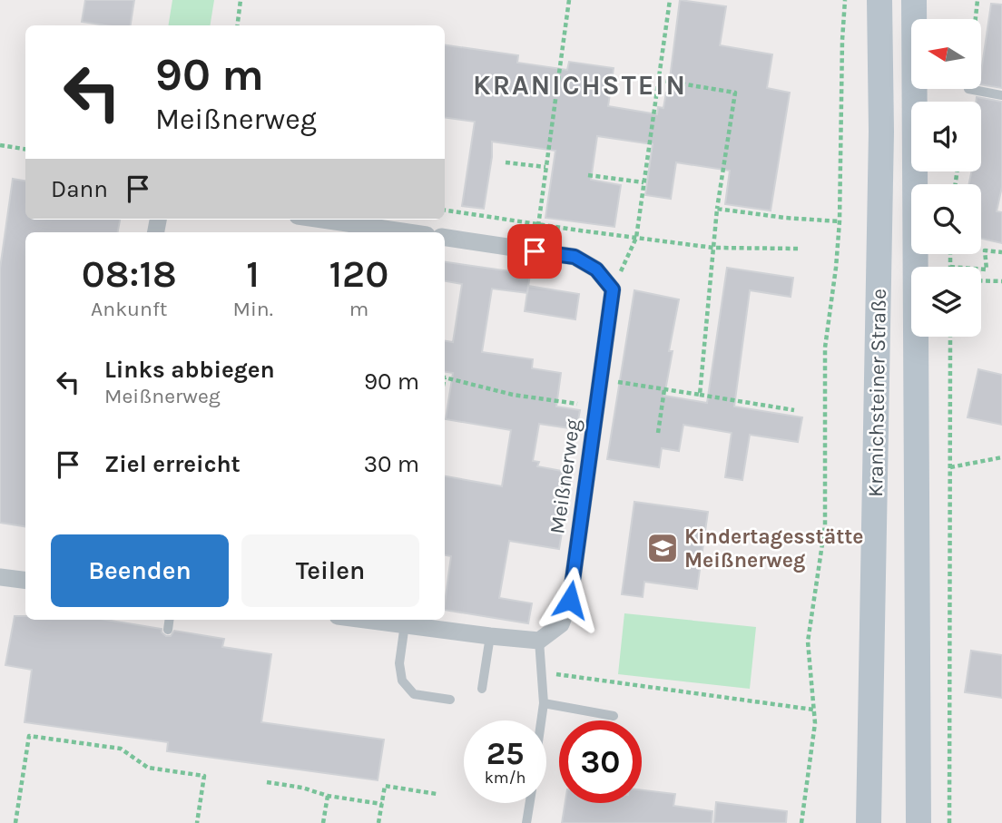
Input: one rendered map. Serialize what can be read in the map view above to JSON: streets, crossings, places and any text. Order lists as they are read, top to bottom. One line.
{"streets":{"main road":["Kranichsteiner Straße"],"street":["Meißnerweg"]},"districts":["KRANICHSTEIN"],"places":{"school or university":["Kindertagesstätte Meißnerweg"]},"north":"left","page":{"turn":["90 m","Meißnerweg"],"then":"Dann","eta":["08:18","Ankunft","1","Min.","120","m"],"list":[{"name":"Links abbiegen","note":"Meißnerweg","value":"90 m"},{"name":"Ziel erreicht","value":"30 m"}],"buttons":["Beenden","Teilen"],"speed":"25 km/h","limit":"30"}}
